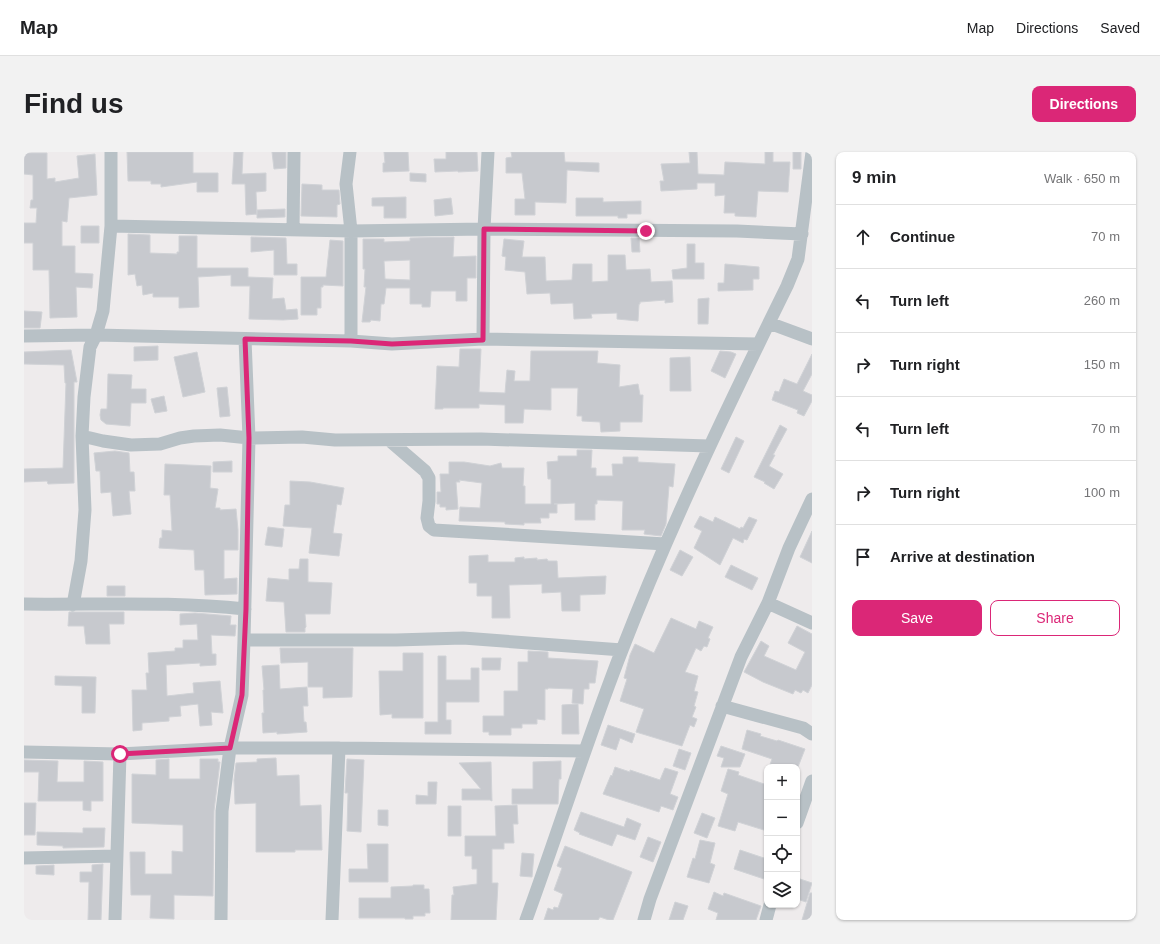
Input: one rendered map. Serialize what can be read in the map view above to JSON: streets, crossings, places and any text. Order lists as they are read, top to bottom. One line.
{"page":{"header":"Map","nav":["Map","Directions","Saved"],"buttons":["Directions",["Save","Share"]],"title":"Find us","heading":["9 min","Walk · 650 m"],"list":[["Continue","70 m"],["Turn left","260 m"],["Turn right","150 m"],["Turn left","70 m"],["Turn right","100 m"],"Arrive at destination"],"map_buttons":["+","−"]}}
